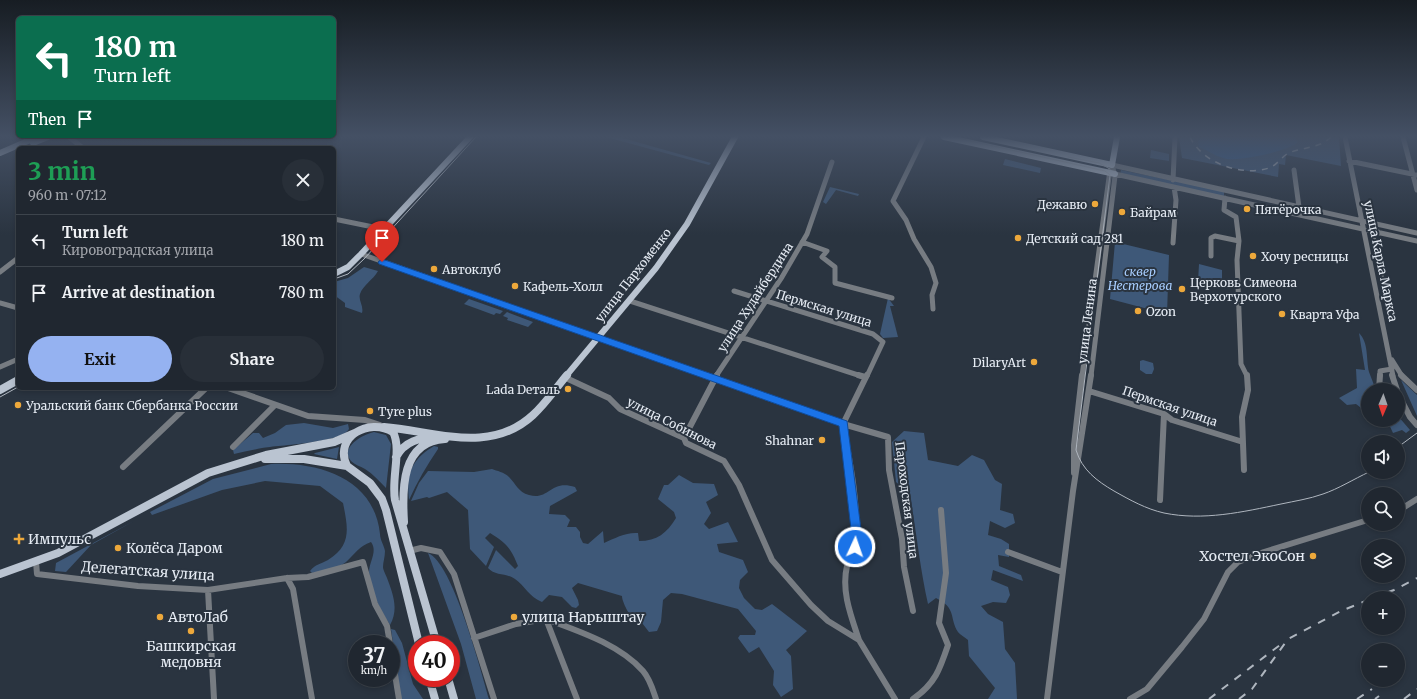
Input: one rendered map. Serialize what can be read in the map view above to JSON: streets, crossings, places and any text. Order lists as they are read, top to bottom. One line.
{"streets":{"main road":["улица Пархоменко"],"street":["улица Карла Маркса","улица Худайбердина","Пермская улица","улица Ленина","улица Собинова","Пароходская улица","Делегатская улица"]},"crossings":[["улица Пархоменко","улица Собинова"],["улица Худайбердина","Пермская улица"],["улица Худайбердина","улица Собинова"],["Пермская улица","улица Ленина"]],"parks":["сквер Нестерова"],"places":{"other":["Дежавю","Пятёрочка","Байрам","Детский сад 281","Хочу ресницы","Автоклуб","Кафель-Холл","Церковь Симеона Верхотурского","Ozon","Кварта Уфа","DilaryArt","Lada Dеталь","Уральский банк Сбербанка России","Tyre plus","Shahnar","Колёса Даром","Хостел ЭкоСон","АвтоЛаб","улица Нарыштау","Башкирская медовня"],"health":["Импульс"]},"north":"bottom","page":{"turn":["180 m","Turn left"],"then":"Then","heading":["3 min","960 m · 07:12"],"list":[{"name":"Turn left","note":"Кировоградская улица","value":"180 m"},{"name":"Arrive at destination","value":"780 m"}],"buttons":["Exit","Share"],"map_buttons":["+","−"],"speed":"37 km/h","limit":"40"}}
